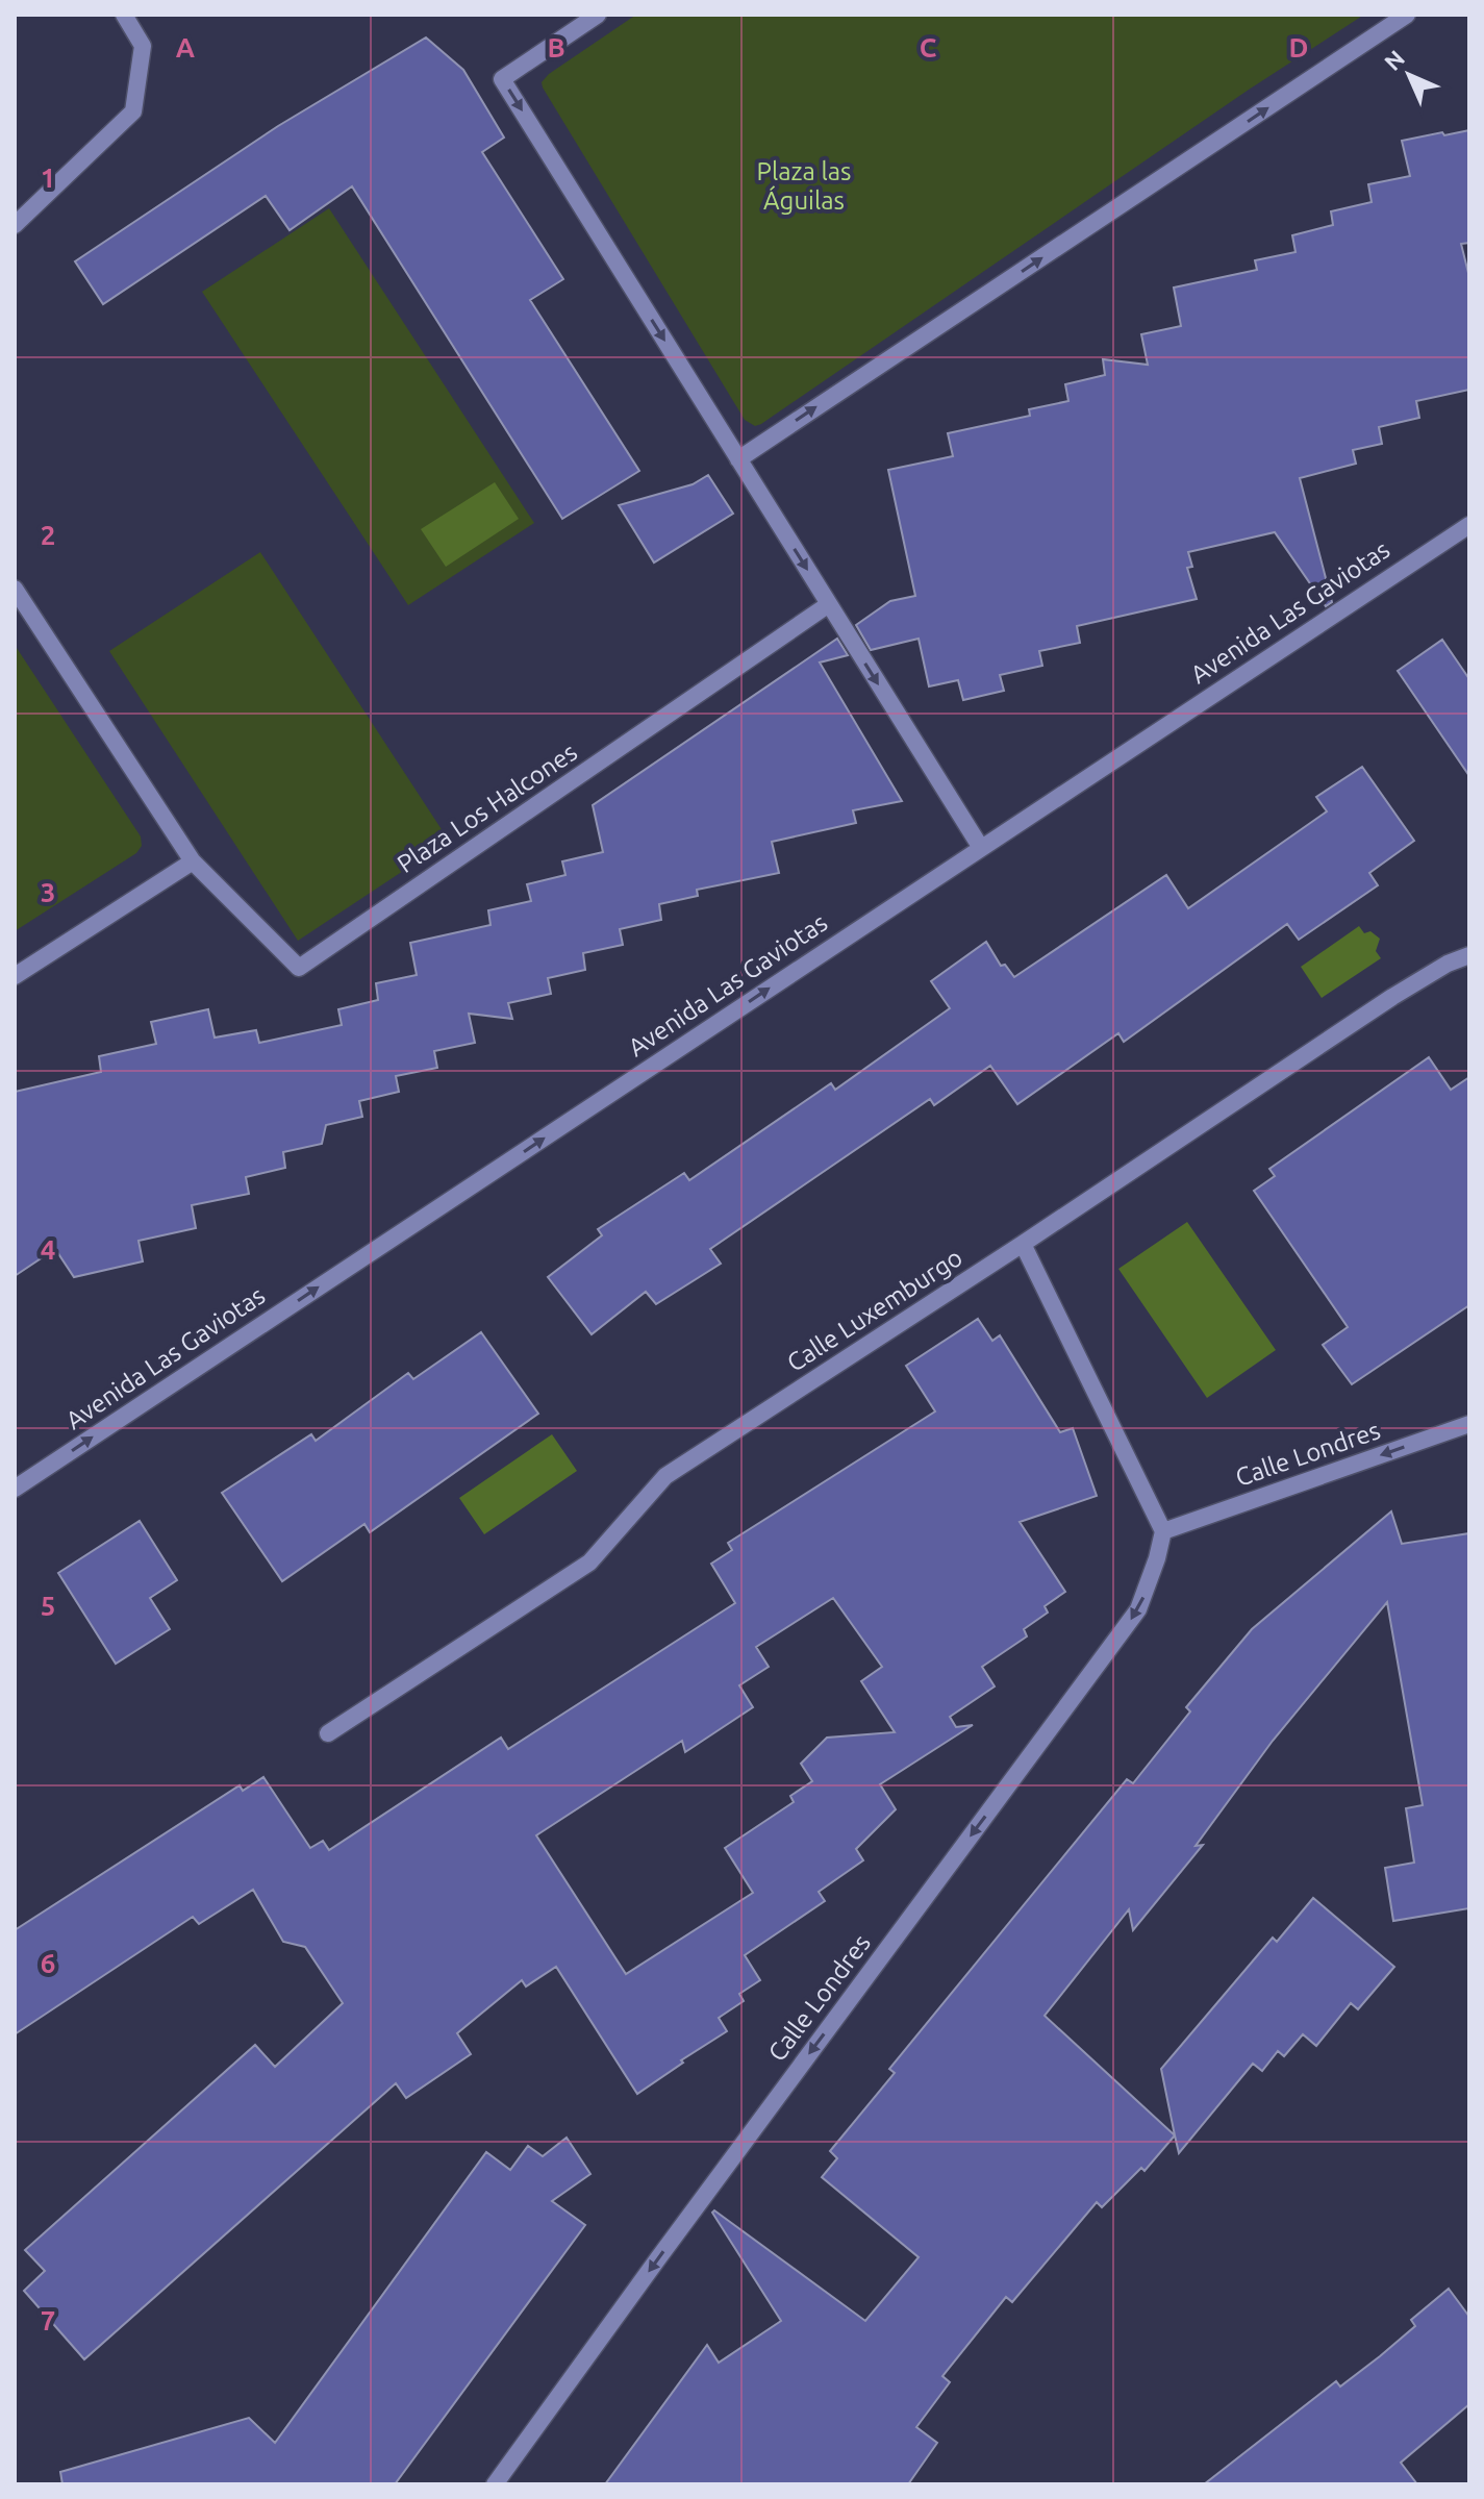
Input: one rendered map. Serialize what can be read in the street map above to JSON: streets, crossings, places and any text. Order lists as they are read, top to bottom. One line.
{"streets":{"street":["Avenida Las Gaviotas","Plaza Los Halcones","Calle Luxemburgo","Calle Londres"]},"one_way":["Avenida Las Gaviotas","Calle Londres"],"parks":["Plaza las Águilas"],"north":"top left","grid":{"columns":["A","B","C","D"],"rows":["1","2","3","4","5","6","7"]}}
